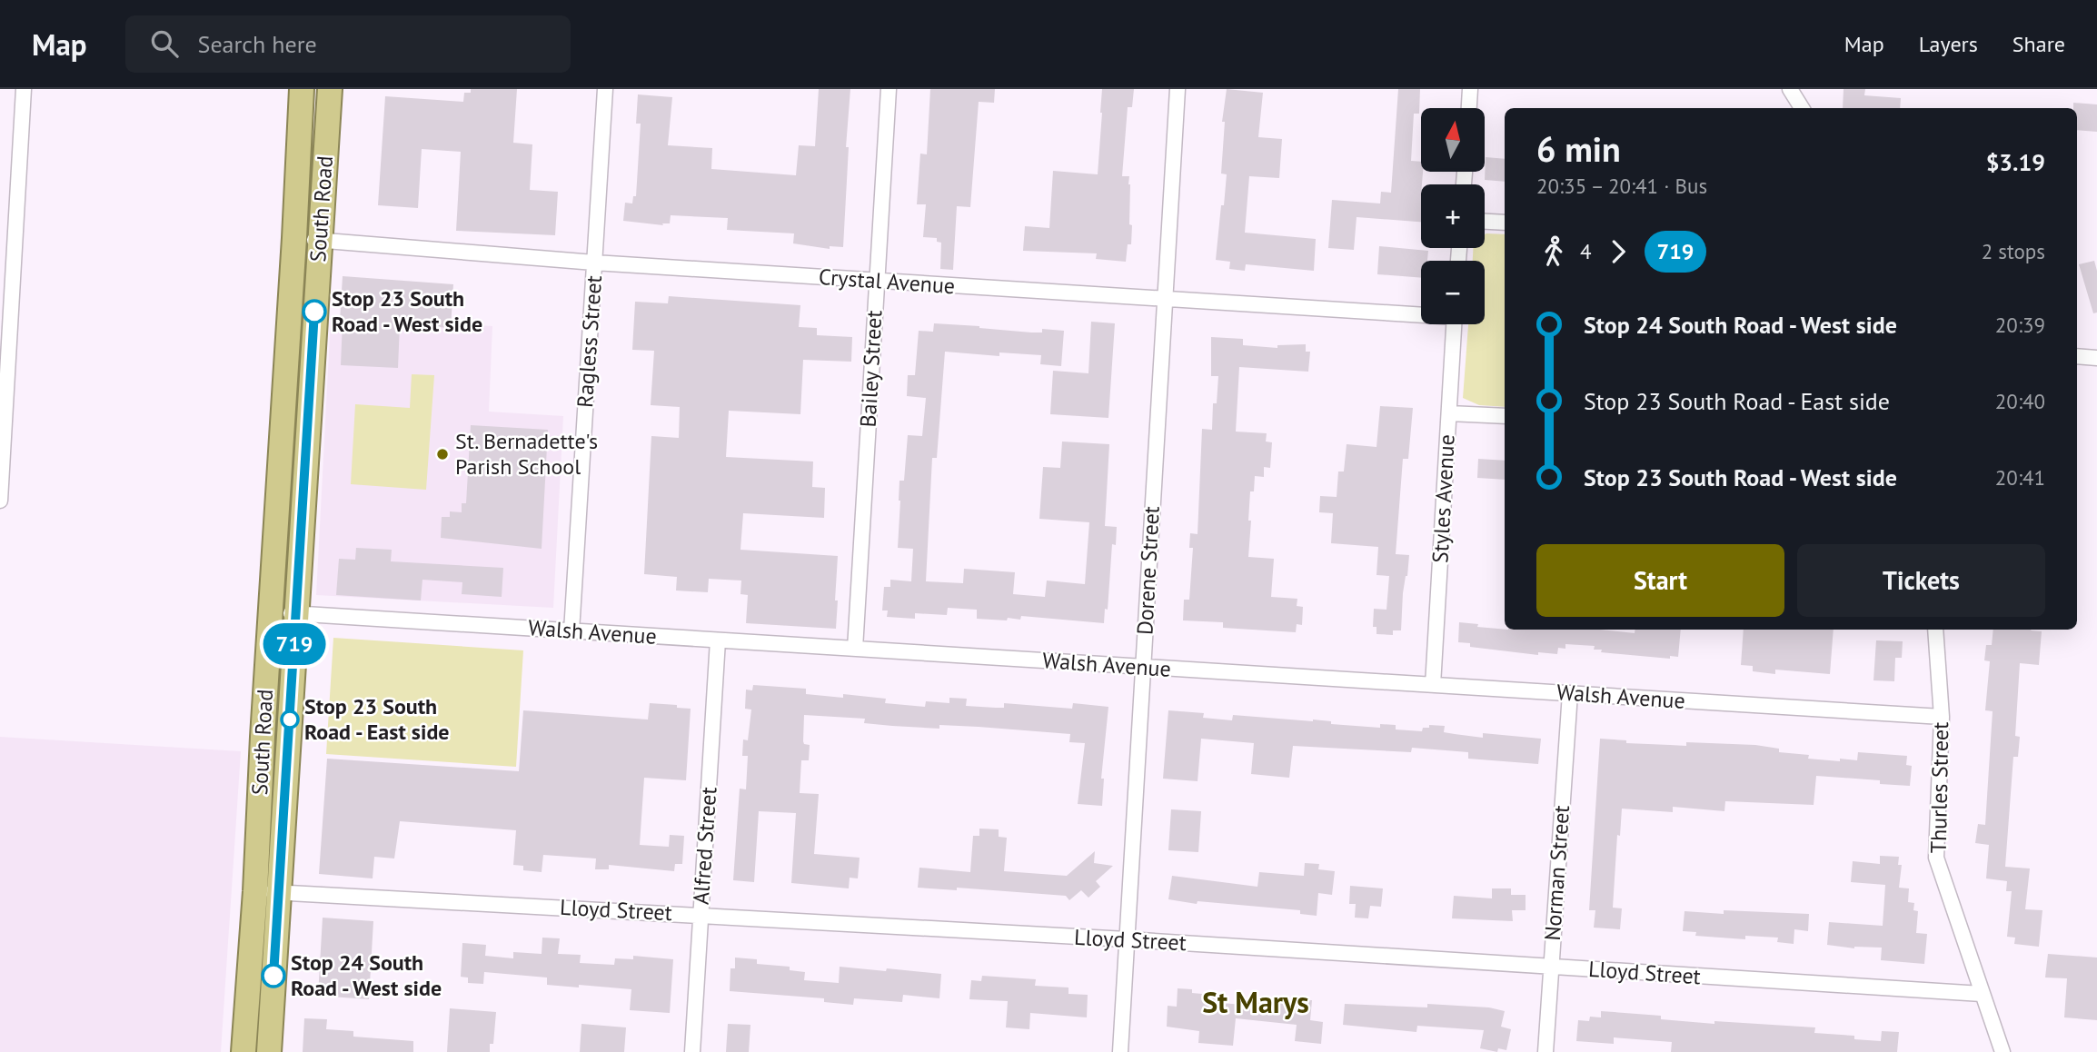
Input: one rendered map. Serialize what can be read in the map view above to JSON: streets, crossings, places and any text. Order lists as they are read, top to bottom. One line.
{"streets":{"highway":["South Road"],"street":["Crystal Avenue","Ragless Street","Bailey Street","Styles Avenue","Dorene Street","Walsh Avenue","Thurles Street","Alfred Street","Norman Street","Lloyd Street"]},"crossings":[["South Road","Crystal Avenue"],["South Road","Walsh Avenue"],["South Road","Lloyd Street"],["Crystal Avenue","Ragless Street"],["Crystal Avenue","Bailey Street"],["Crystal Avenue","Dorene Street"],["Ragless Street","Walsh Avenue"],["Bailey Street","Walsh Avenue"],["Styles Avenue","Walsh Avenue"],["Dorene Street","Walsh Avenue"],["Dorene Street","Lloyd Street"],["Walsh Avenue","Thurles Street"],["Walsh Avenue","Alfred Street"],["Walsh Avenue","Norman Street"],["Thurles Street","Lloyd Street"],["Alfred Street","Lloyd Street"],["Norman Street","Lloyd Street"]],"districts":["St Marys"],"places":["Stop 23 South Road - West side","St. Bernadette's Parish School","Stop 23 South Road - East side","Stop 24 South Road - West side"],"lines":["bus line 719"],"north":"top","page":{"header":"Map","search":"Search here","nav":["Map","Layers","Share"],"on_map":"719","map_buttons":["+","−"],"heading":["6 min","20:35 – 20:41 · Bus","$3.19"],"legs":["4","719","2 stops"],"list":[{"name":"Stop 24 South Road - West side","value":"20:39"},{"name":"Stop 23 South Road - East side","value":"20:40"},{"name":"Stop 23 South Road - West side","value":"20:41"}],"buttons":["Start","Tickets"]}}
